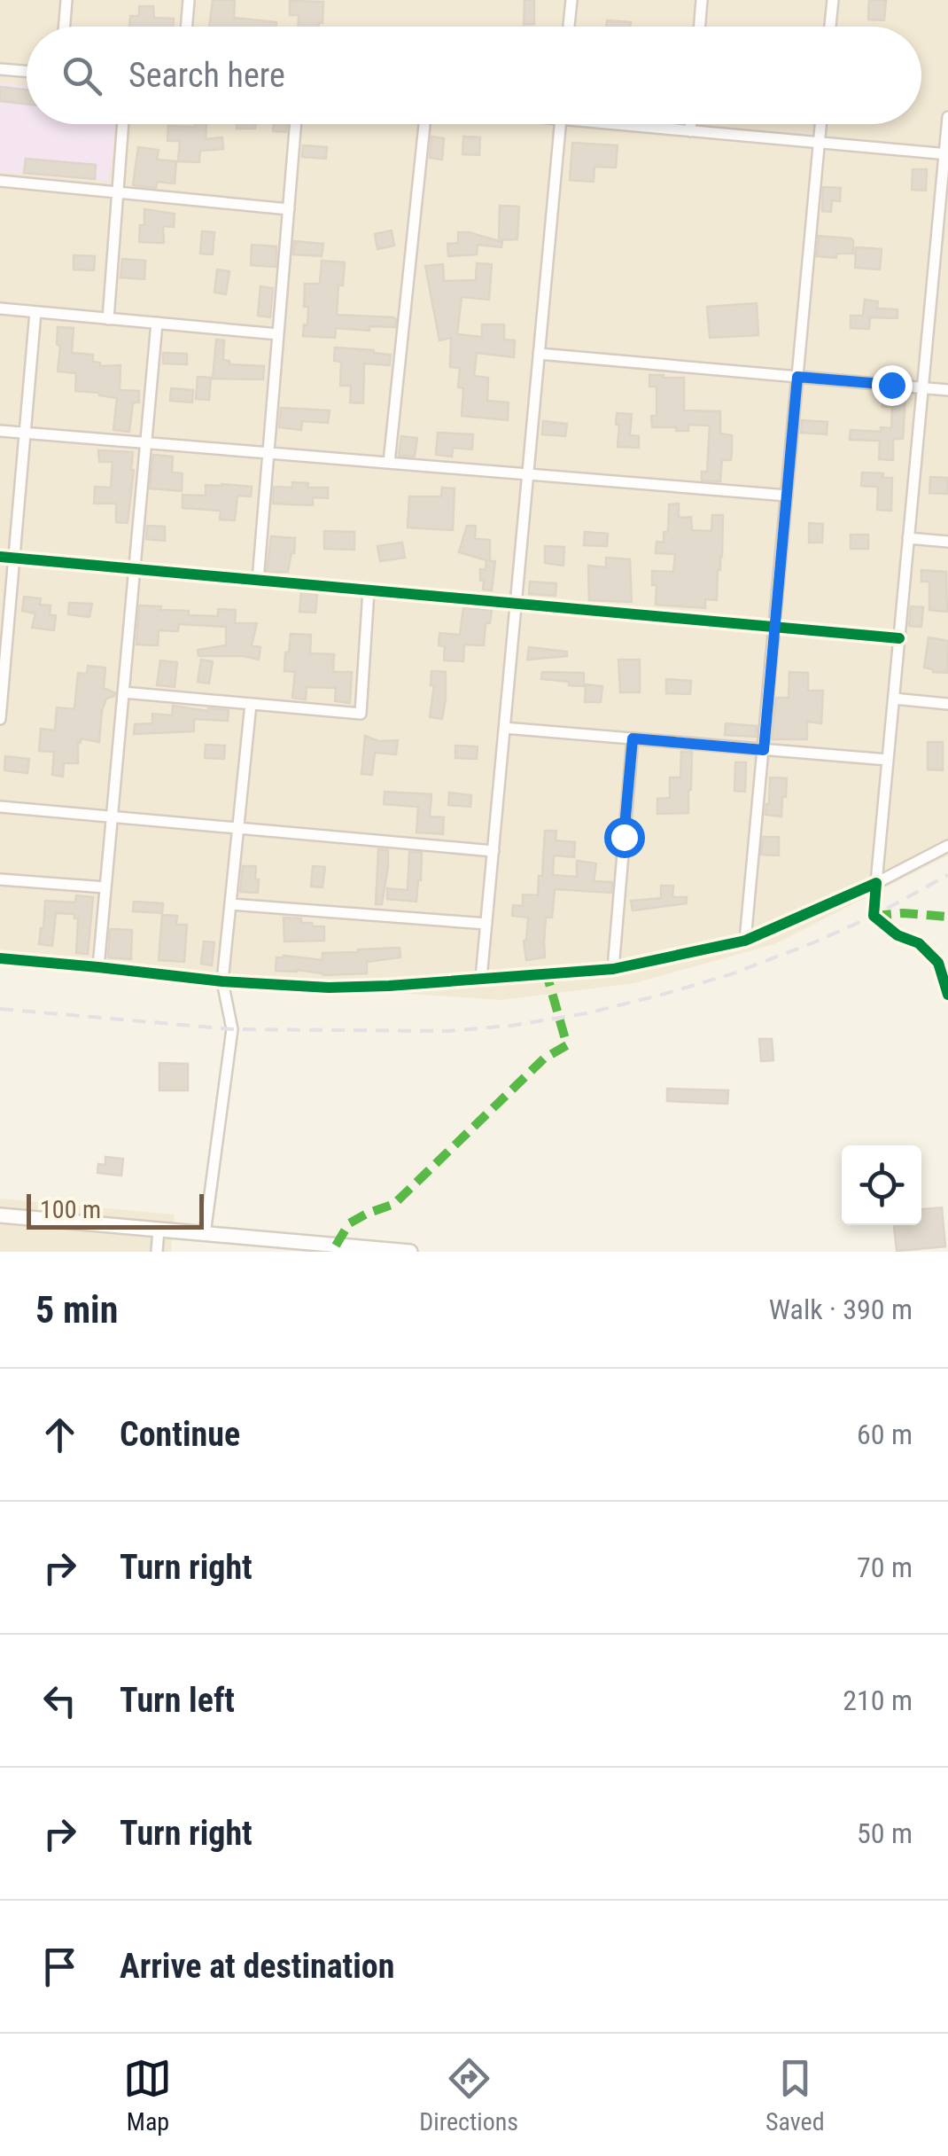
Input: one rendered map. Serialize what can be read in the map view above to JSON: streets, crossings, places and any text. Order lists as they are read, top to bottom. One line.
{"scale_bar":"100 m","page":{"search":"Search here","scale":"100 m","heading":["5 min","Walk · 390 m"],"list":[["Continue","60 m"],["Turn right","70 m"],["Turn left","210 m"],["Turn right","50 m"],"Arrive at destination"],"nav":["Map","Directions","Saved"]}}
